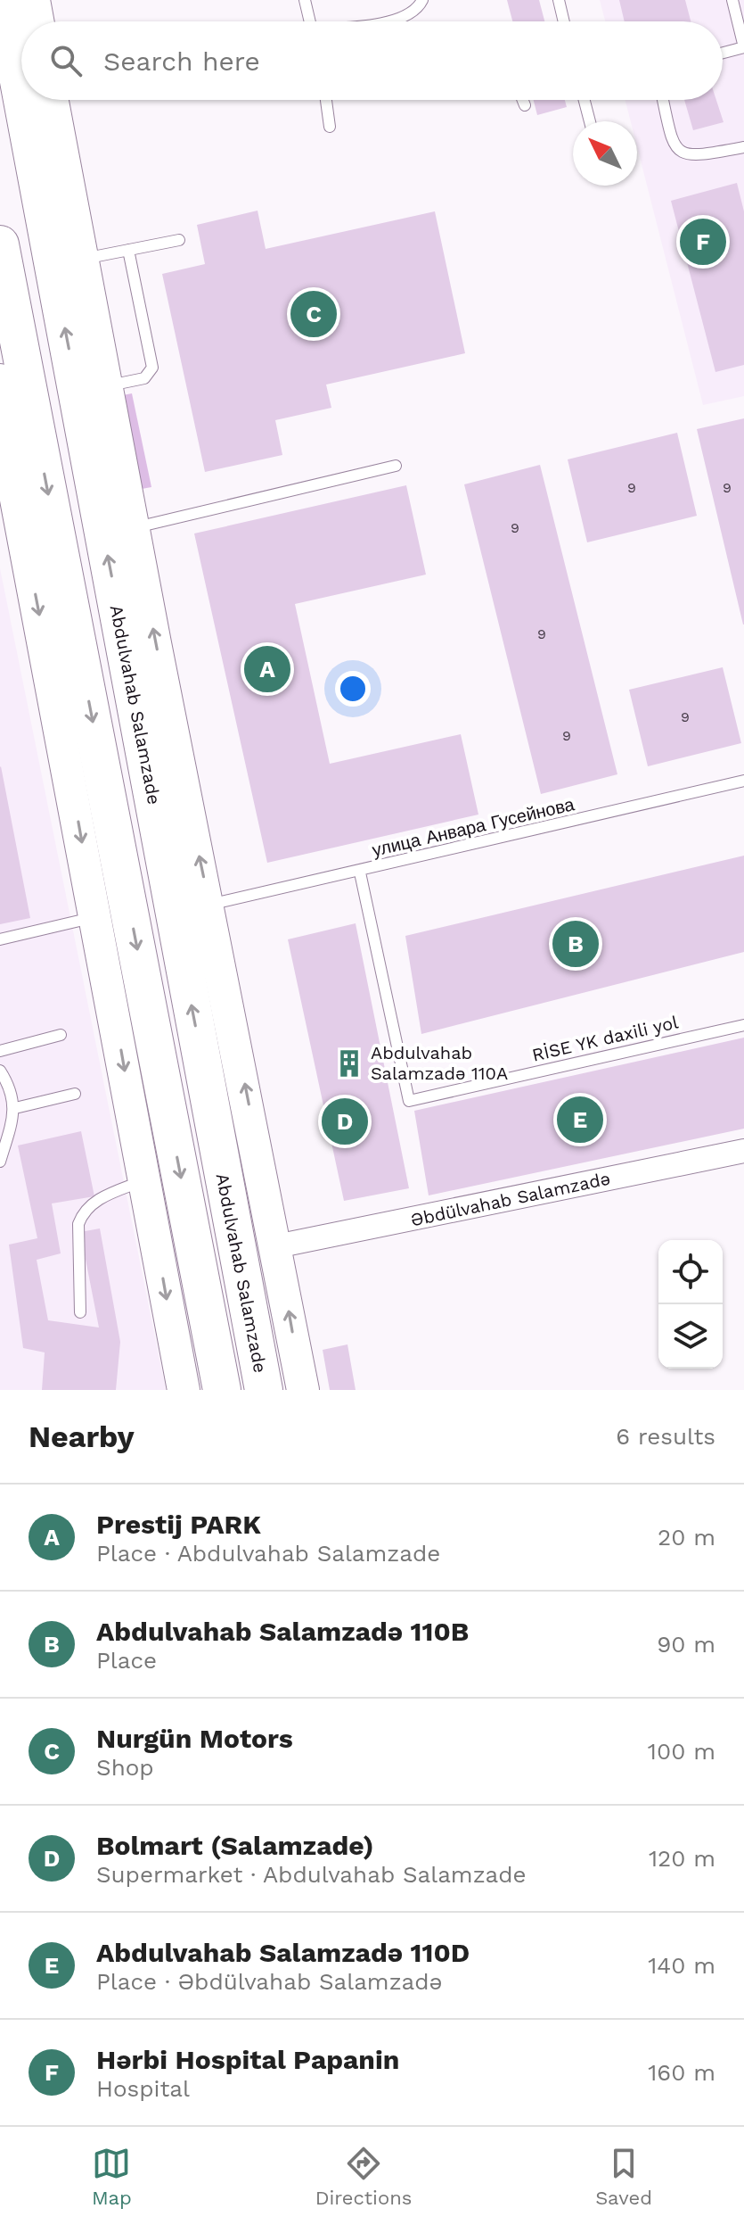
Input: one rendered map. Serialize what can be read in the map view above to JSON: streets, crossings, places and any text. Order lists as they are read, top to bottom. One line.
{"streets":{"main road":["Abdulvahab Salamzade"],"street":["Əbdülvahab Salamzadə"],"lane":["улица Анвара Гусейнова","RİSE YK daxili yol"]},"crossings":[["Abdulvahab Salamzade","улица Анвара Гусейнова"],["Abdulvahab Salamzade","Əbdülvahab Salamzadə"],["улица Анвара Гусейнова","RİSE YK daxili yol"]],"places":{"building":["Abdulvahab Salamzadə 110A"]},"house_numbers":["9","9","9","9","9","9"],"north":"top left","page":{"search":"Search here","pins":["F","C","A","B","E","D"],"heading":["Nearby","6 results"],"list":[{"mark":"A","name":"Prestij PARK","note":"Place · Abdulvahab Salamzade","value":"20 m"},{"mark":"B","name":"Abdulvahab Salamzadə 110B","note":"Place","value":"90 m"},{"mark":"C","name":"Nurgün Motors","note":"Shop","value":"100 m"},{"mark":"D","name":"Bolmart (Salamzade)","note":"Supermarket · Abdulvahab Salamzade","value":"120 m"},{"mark":"E","name":"Abdulvahab Salamzadə 110D","note":"Place · Əbdülvahab Salamzadə","value":"140 m"},{"mark":"F","name":"Hərbi Hospital Papanin","note":"Hospital","value":"160 m"}],"nav":["Map","Directions","Saved"]}}
